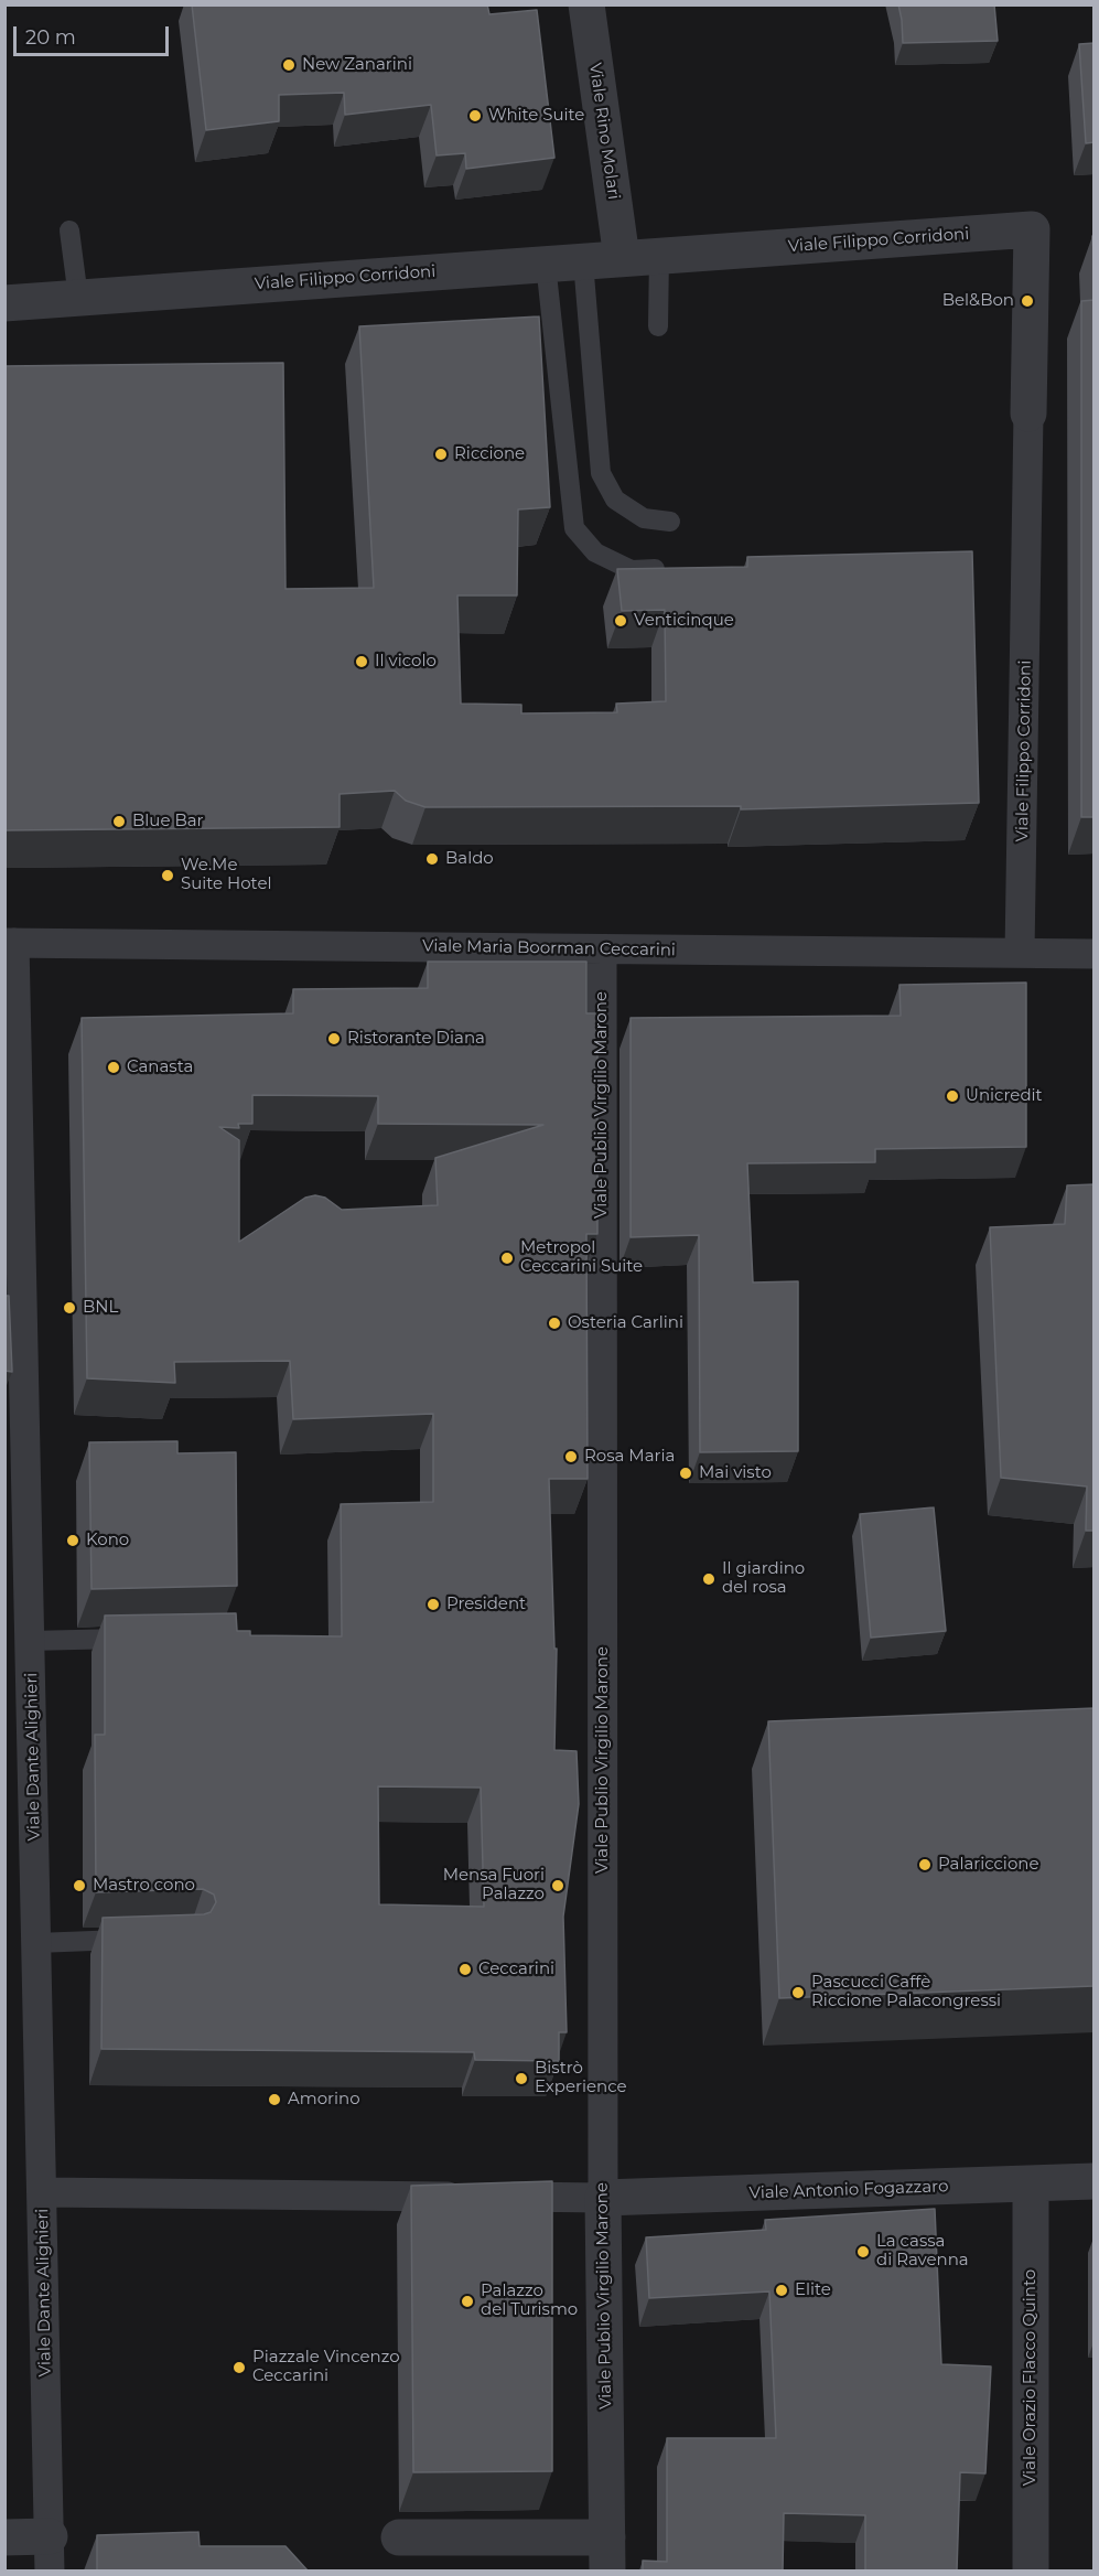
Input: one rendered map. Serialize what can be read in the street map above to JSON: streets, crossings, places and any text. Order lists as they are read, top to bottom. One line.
{"streets":{"street":["Viale Rino Molari","Viale Filippo Corridoni","Viale Maria Boorman Ceccarini","Viale Publio Virgilio Marone","Viale Dante Alighieri","Viale Antonio Fogazzaro","Viale Orazio Flacco Quinto"]},"crossings":[["Viale Rino Molari","Viale Filippo Corridoni"],["Viale Filippo Corridoni","Viale Maria Boorman Ceccarini"],["Viale Maria Boorman Ceccarini","Viale Publio Virgilio Marone"],["Viale Maria Boorman Ceccarini","Viale Dante Alighieri"],["Viale Publio Virgilio Marone","Viale Antonio Fogazzaro"],["Viale Antonio Fogazzaro","Viale Orazio Flacco Quinto"]],"places":["New Zanarini","White Suite","Bel&Bon","Riccione","Venticinque","Il vicolo","Blue Bar","Baldo","We.Me Suite Hotel","Ristorante Diana","Canasta","Unicredit","Metropol Ceccarini Suite","BNL","Osteria Carlini","Rosa Maria","Mai visto","Kono","Il giardino del rosa","President","Palariccione","Mastro cono","Mensa Fuori Palazzo","Ceccarini","Pascucci Caffè Riccione Palacongressi","Bistrò Experience","Amorino","La cassa di Ravenna","Elite","Palazzo del Turismo","Piazzale Vincenzo Ceccarini"],"scale_bar":"20 m"}
